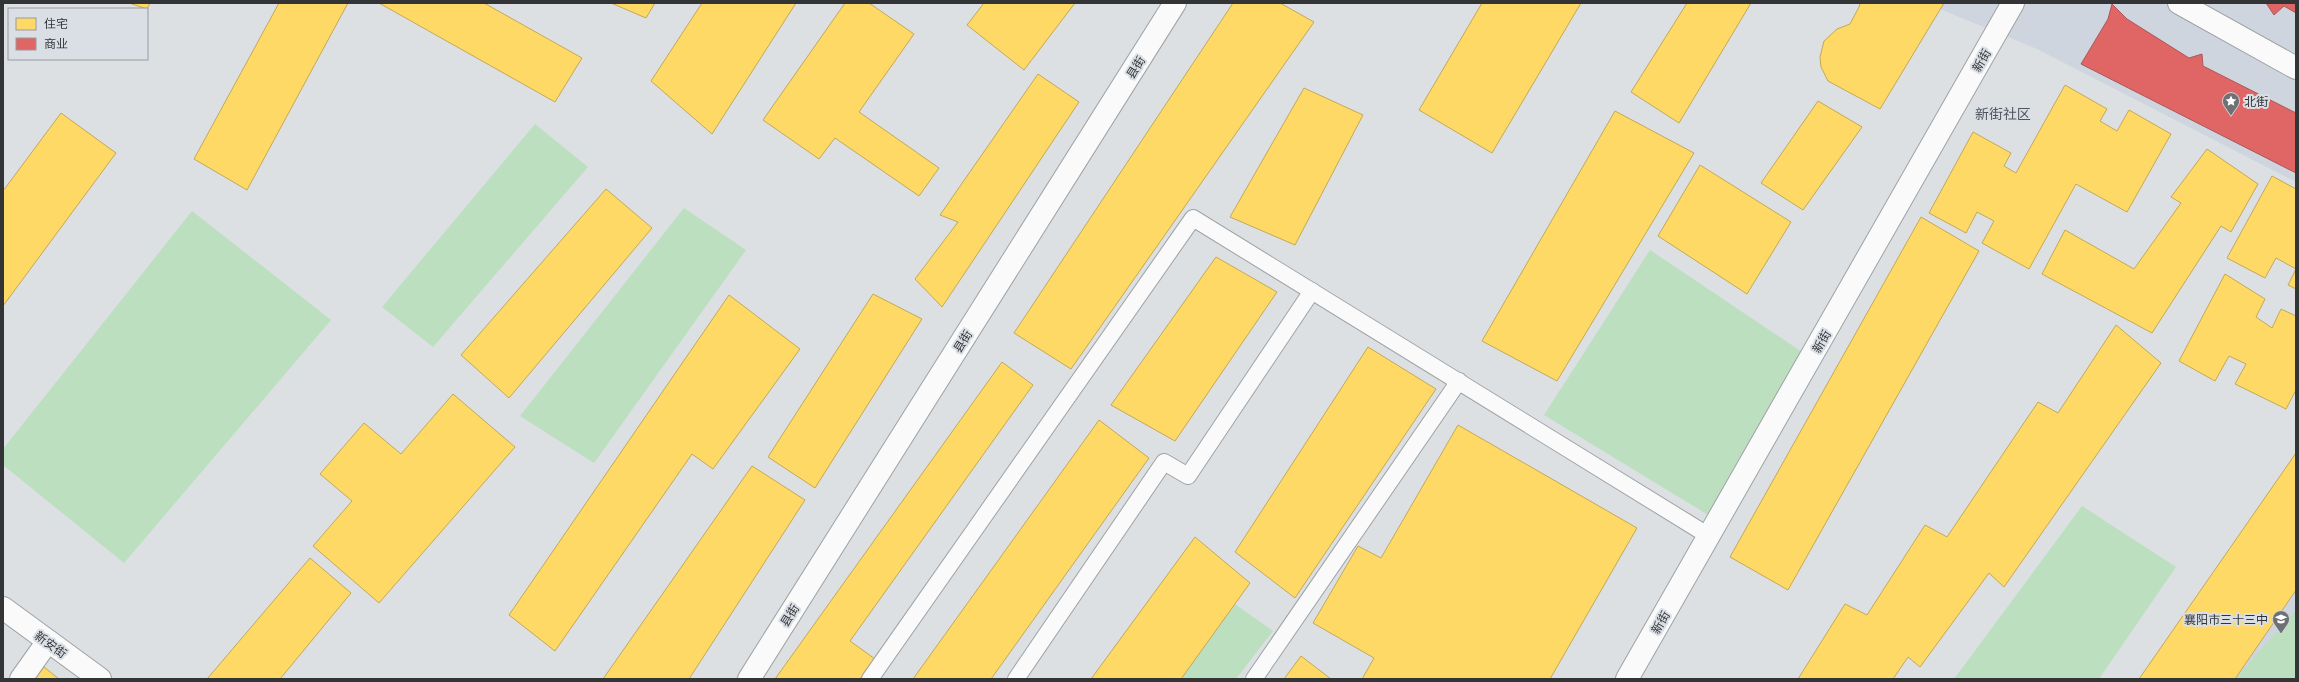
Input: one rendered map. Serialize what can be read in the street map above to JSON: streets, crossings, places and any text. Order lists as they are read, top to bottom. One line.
{"streets":{"street":["新街","县街","新安街"]},"districts":["新街社区"],"places":{"place":["北街"],"school or university":["襄阳市三十三中"]},"legend":["住宅","商业"]}
